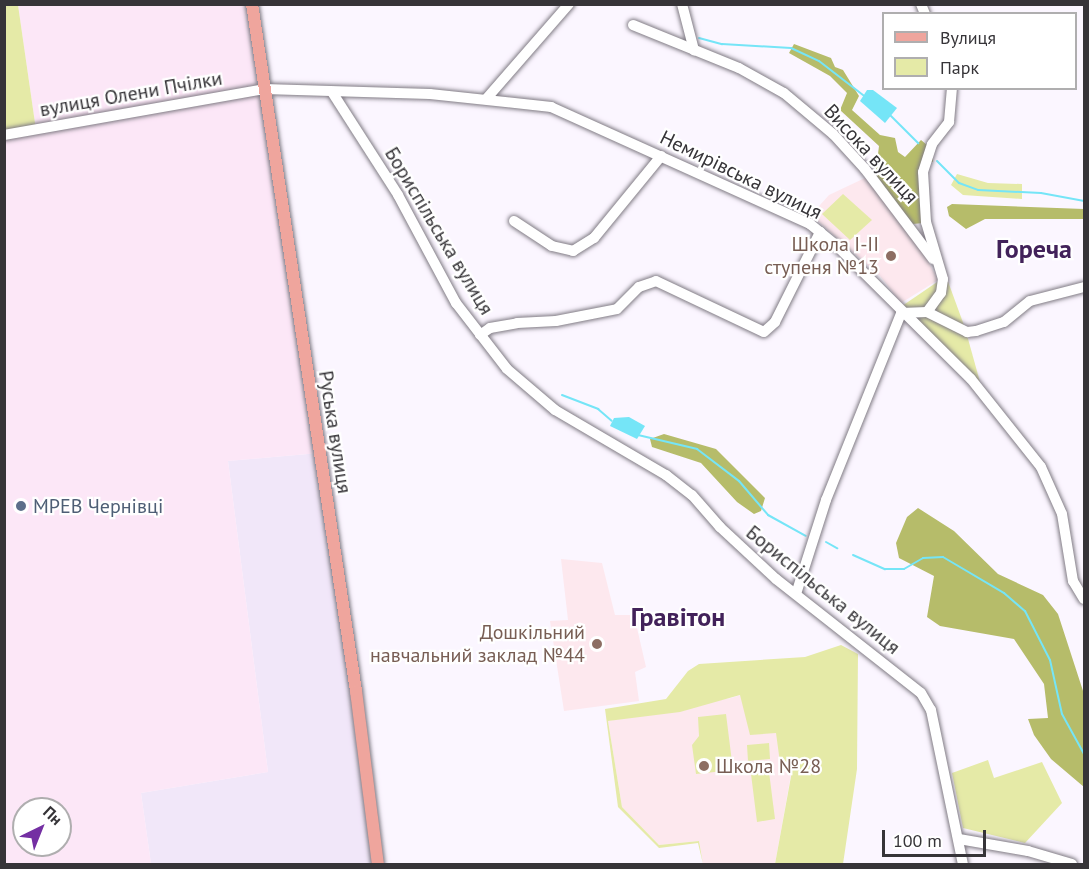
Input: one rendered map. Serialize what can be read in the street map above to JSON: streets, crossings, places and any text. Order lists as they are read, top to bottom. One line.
{"streets":{"main road":["Руська вулиця"],"street":["вулиця Олени Пчілки","Висока вулиця","Немирівська вулиця","Бориспільська вулиця"]},"crossings":[["вулиця Олени Пчілки","Немирівська вулиця"],["вулиця Олени Пчілки","Руська вулиця"],["Немирівська вулиця","Бориспільська вулиця"],["Немирівська вулиця","Руська вулиця"]],"districts":["Гореча","Гравітон"],"places":["Школа I-II ступеня №13","МРЕВ Чернівці","Дошкільний навчальний заклад №44","Школа №28"],"legend":["Вулиця","Парк"],"scale_bar":"100 m","north":"top right"}
